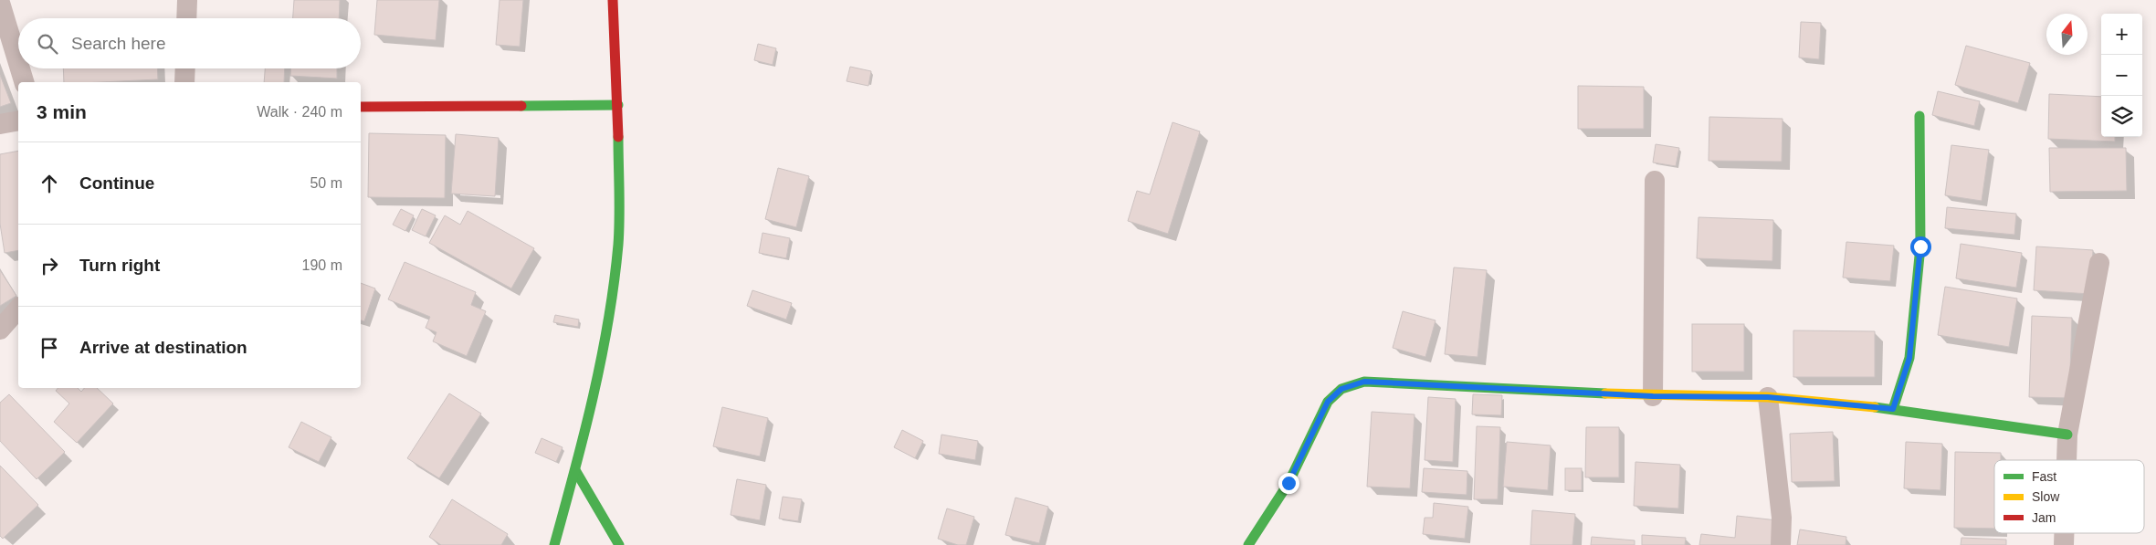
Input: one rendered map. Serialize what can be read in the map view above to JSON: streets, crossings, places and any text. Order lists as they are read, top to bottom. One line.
{"legend":["Fast","Slow","Jam"],"north":"top","page":{"map_buttons":["+","−"],"search":"Search here","heading":["3 min","Walk · 240 m"],"list":[["Continue","50 m"],["Turn right","190 m"],"Arrive at destination"]}}
